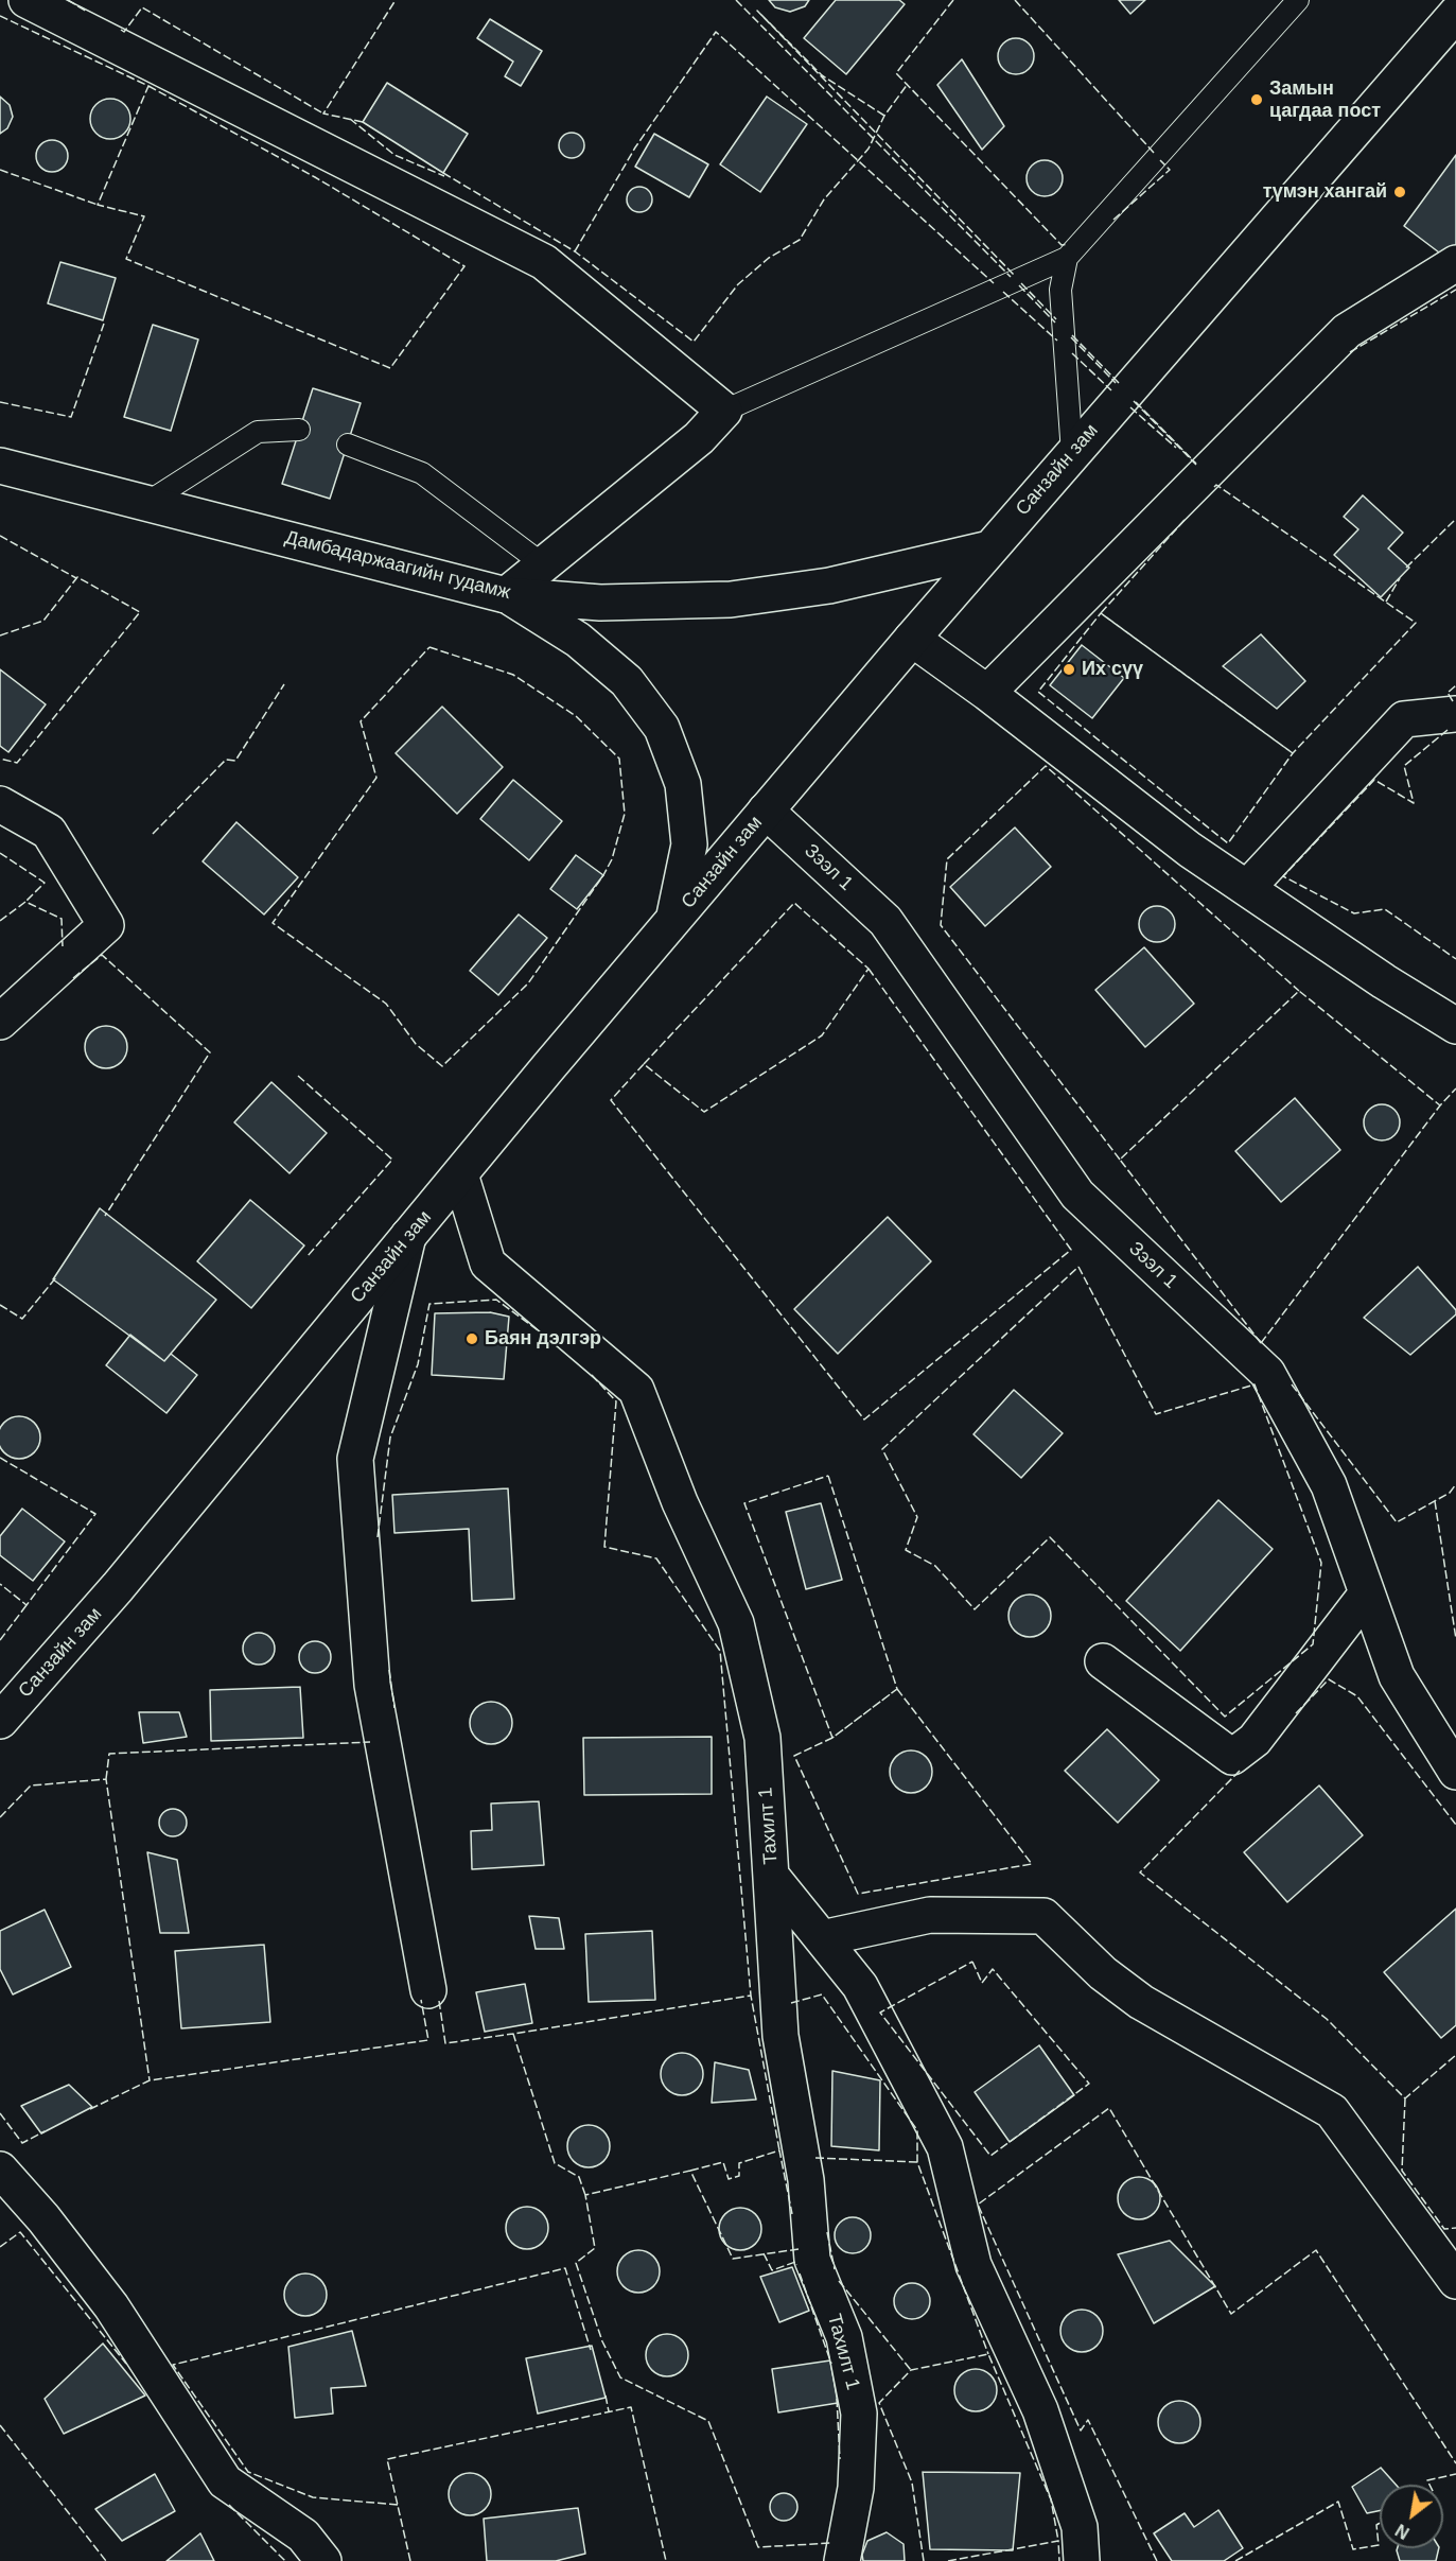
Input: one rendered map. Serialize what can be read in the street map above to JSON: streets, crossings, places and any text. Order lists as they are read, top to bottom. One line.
{"streets":{"street":["Санзайн зам","Дамбадаржаагийн гудамж","Зээл 1","Тахилт 1"]},"crossings":[["Санзайн зам","Дамбадаржаагийн гудамж"],["Санзайн зам","Зээл 1"],["Санзайн зам","Тахилт 1"]],"places":["Замын цагдаа пост","түмэн хангай","Их сүү","Баян дэлгэр"],"north":"bottom left"}
